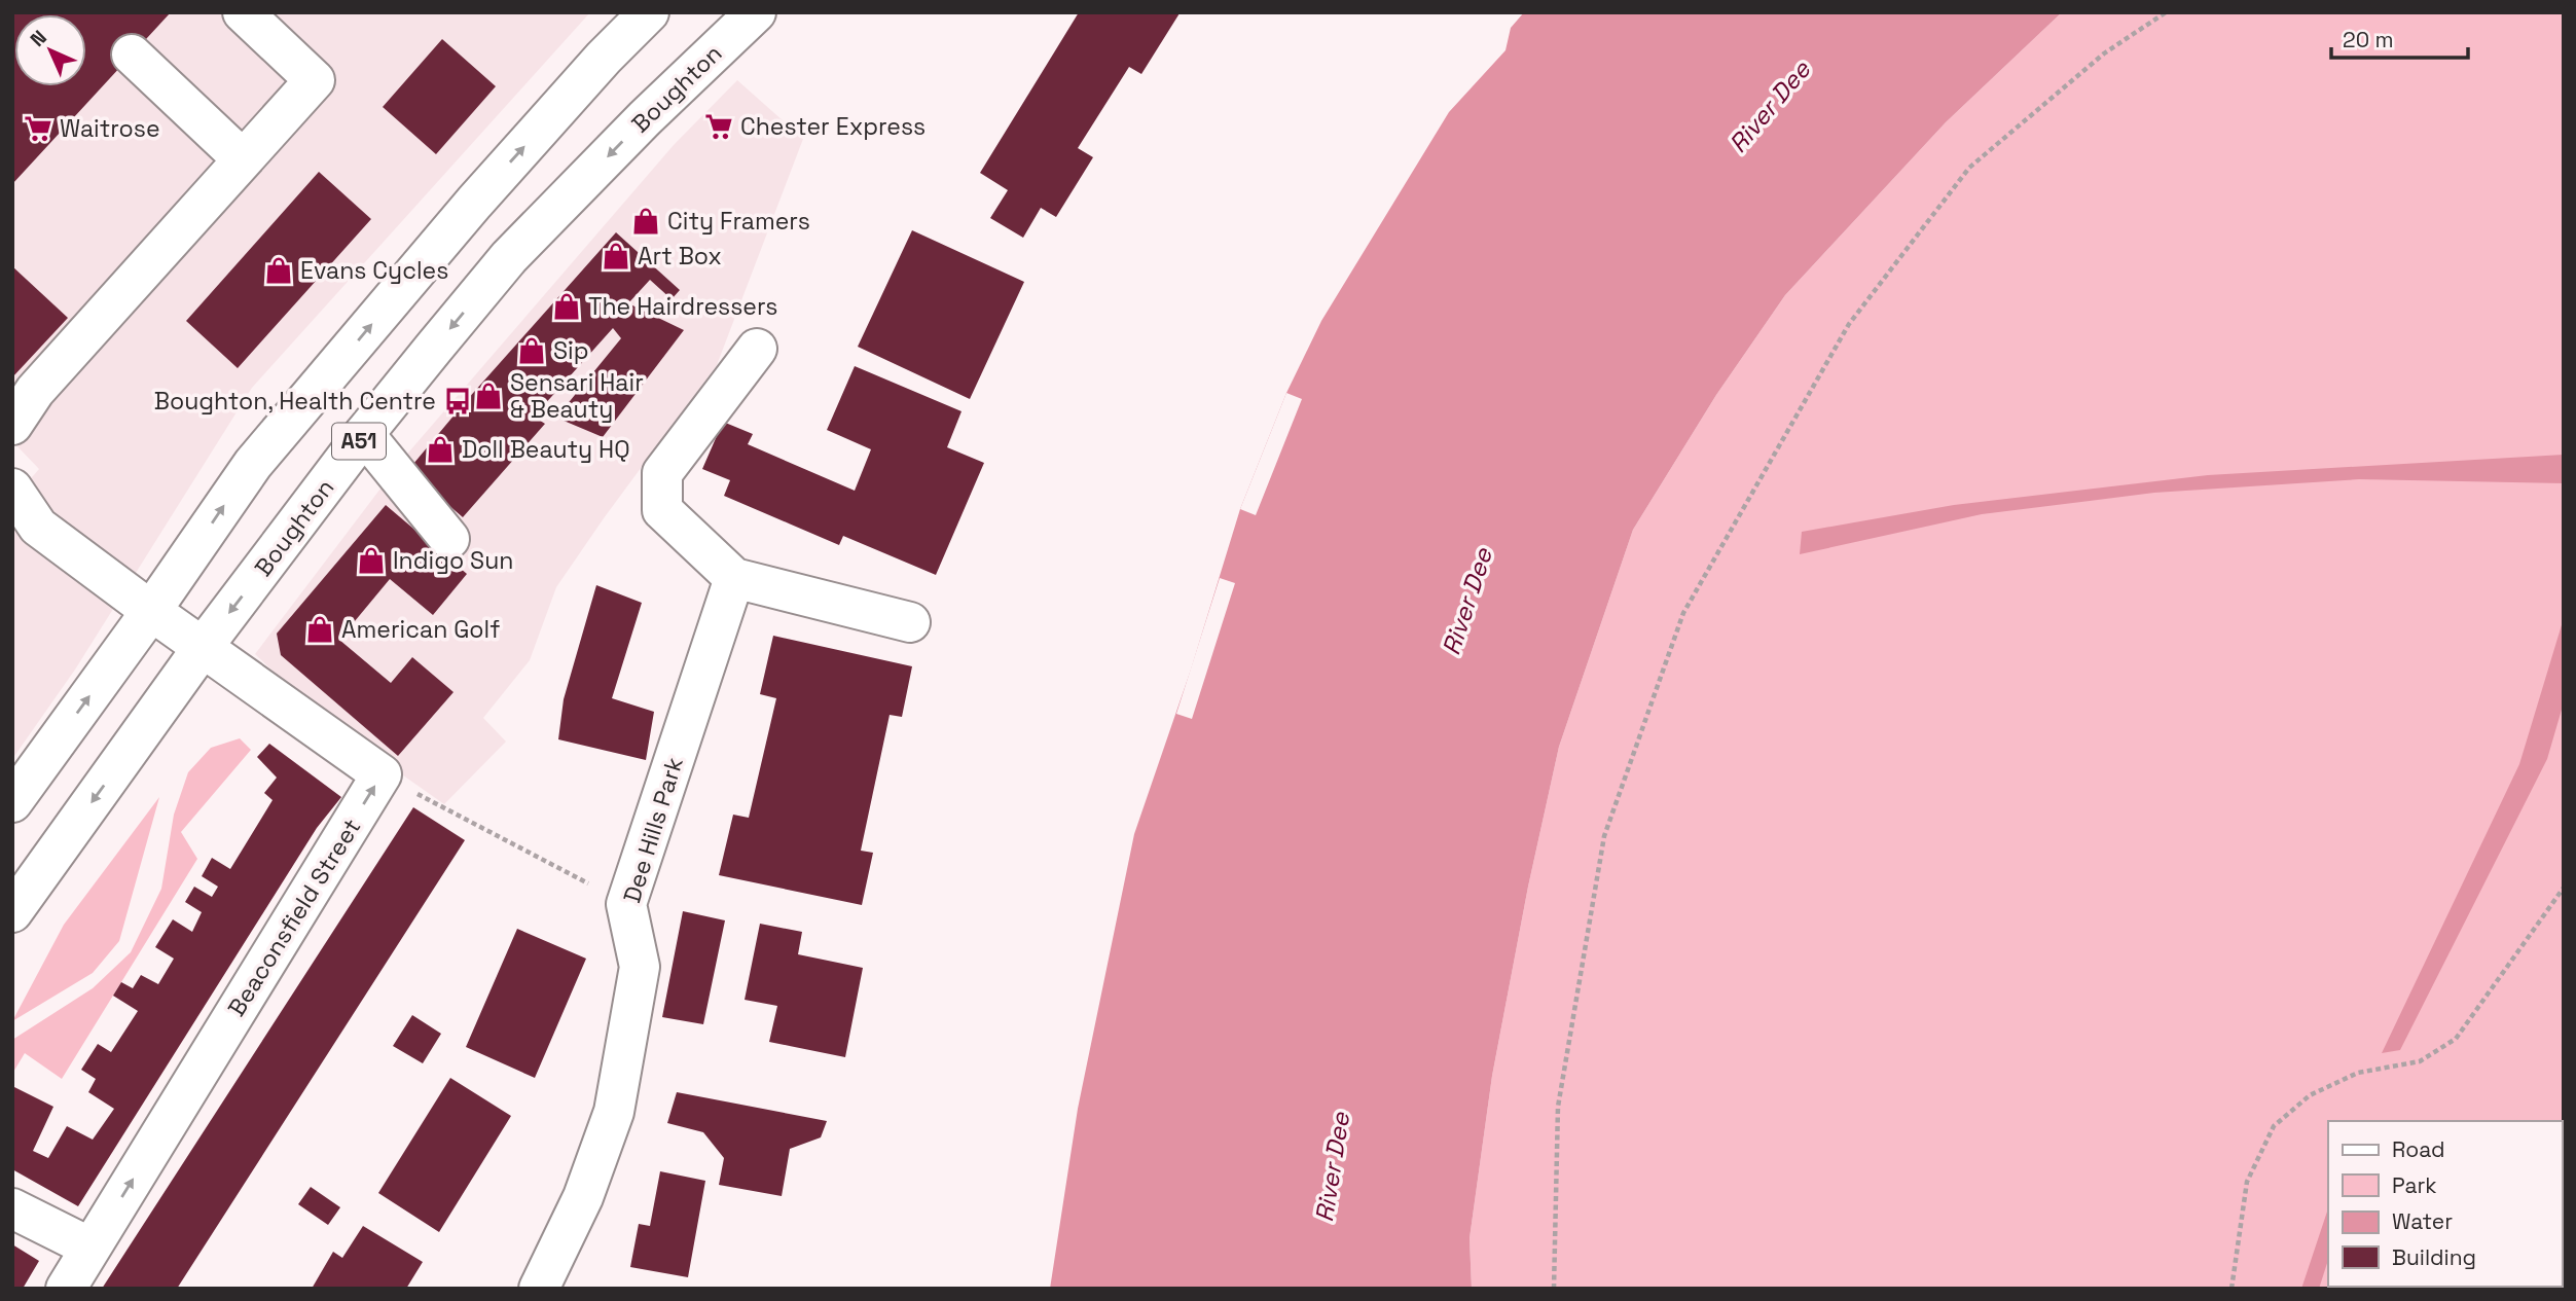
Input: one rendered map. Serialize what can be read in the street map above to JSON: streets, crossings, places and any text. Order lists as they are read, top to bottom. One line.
{"streets":{"main road":["Boughton","A51","Dee Hills Park","Beaconsfield Street"]},"water":["River Dee"],"places":{"supermarket":["Chester Express","Waitrose"],"shop":["City Framers","Art Box","Evans Cycles","The Hairdressers","Sip","Sensari Hair & Beauty","Doll Beauty HQ","Indigo Sun","American Golf"],"bus stop":["Boughton, Health Centre"]},"legend":["Road","Park","Water","Building"],"scale_bar":"20 m","north":"top left"}
